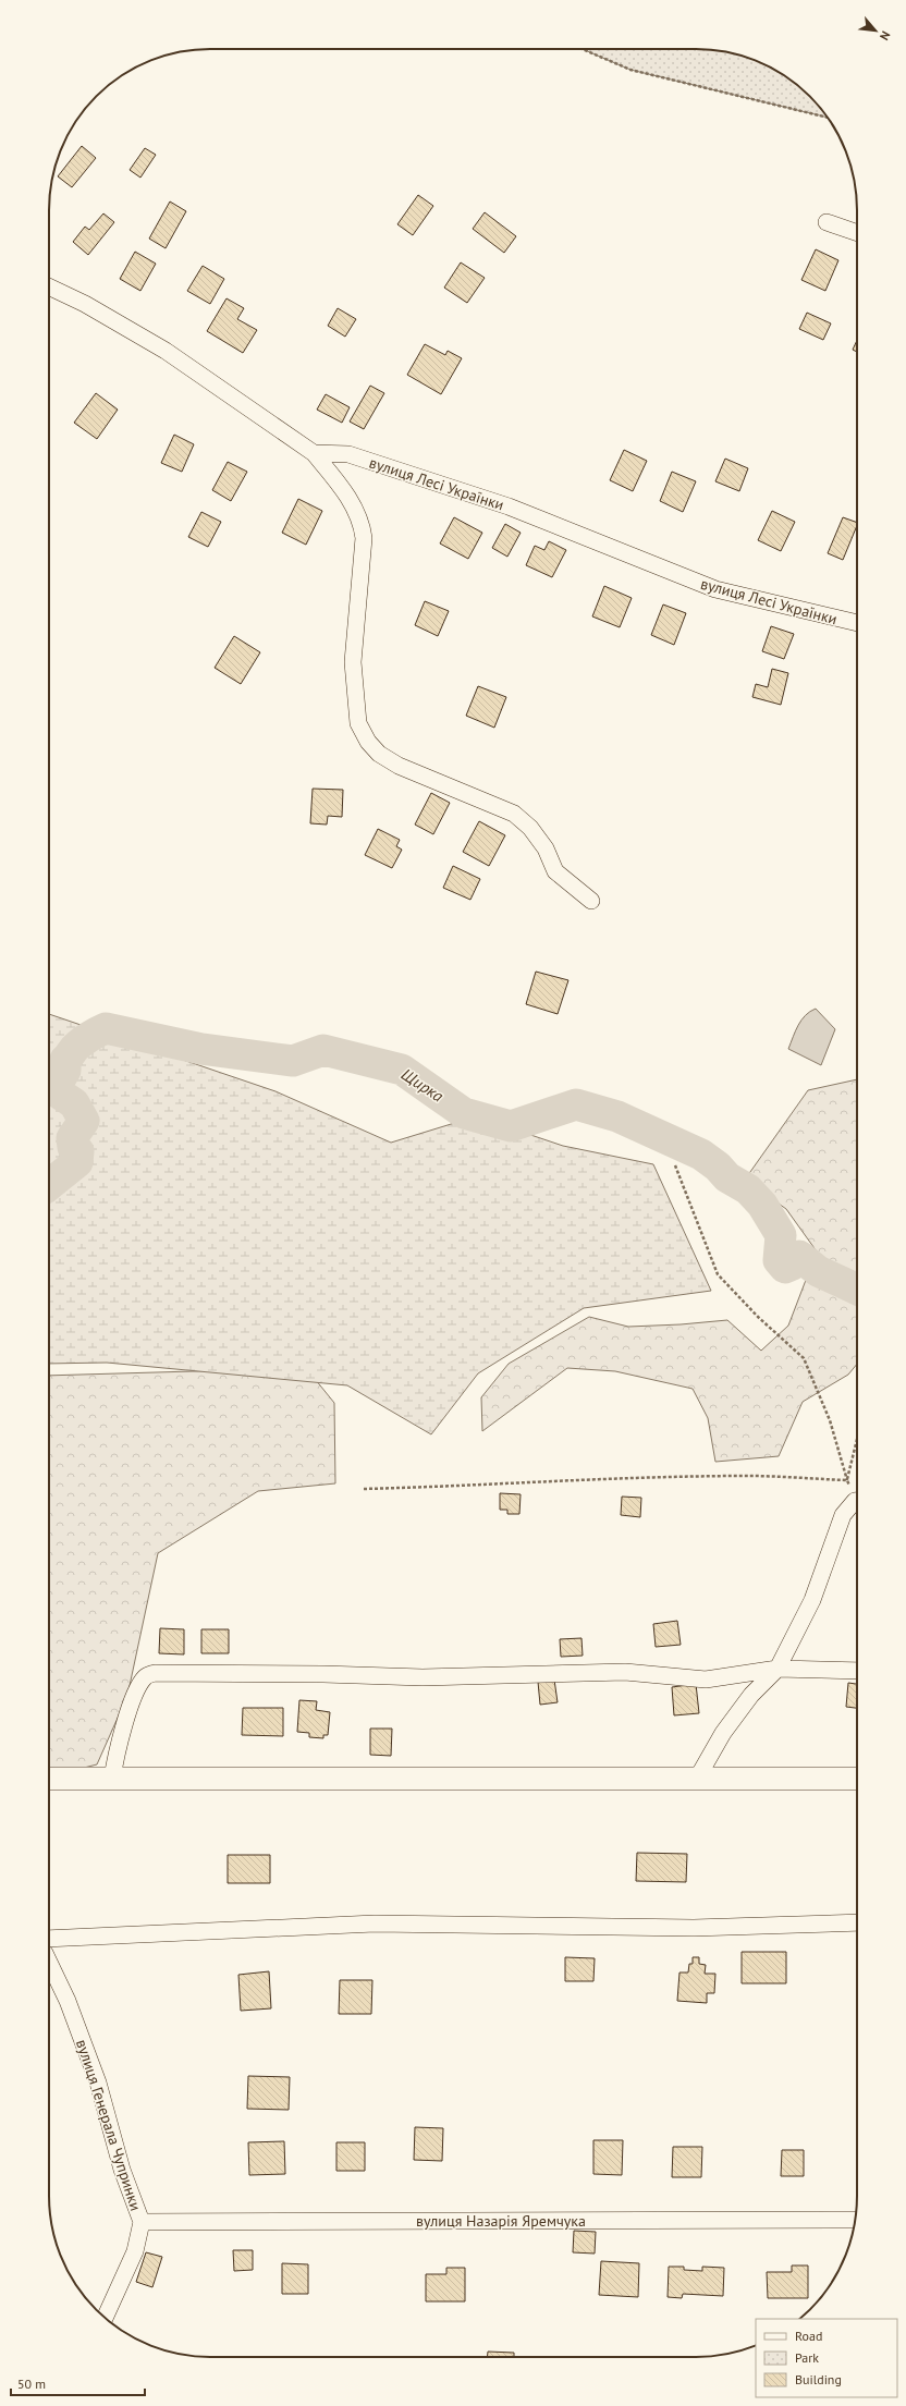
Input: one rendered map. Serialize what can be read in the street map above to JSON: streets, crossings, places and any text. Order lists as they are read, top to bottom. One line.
{"streets":{"street":["вулиця Лесі Українки","вулиця Генерала Чупринки","вулиця Назарія Яремчука"]},"crossings":[["вулиця Генерала Чупринки","вулиця Назарія Яремчука"]],"water":["Щирка"],"legend":["Road","Park","Building"],"scale_bar":"50 m","north":"bottom right"}
